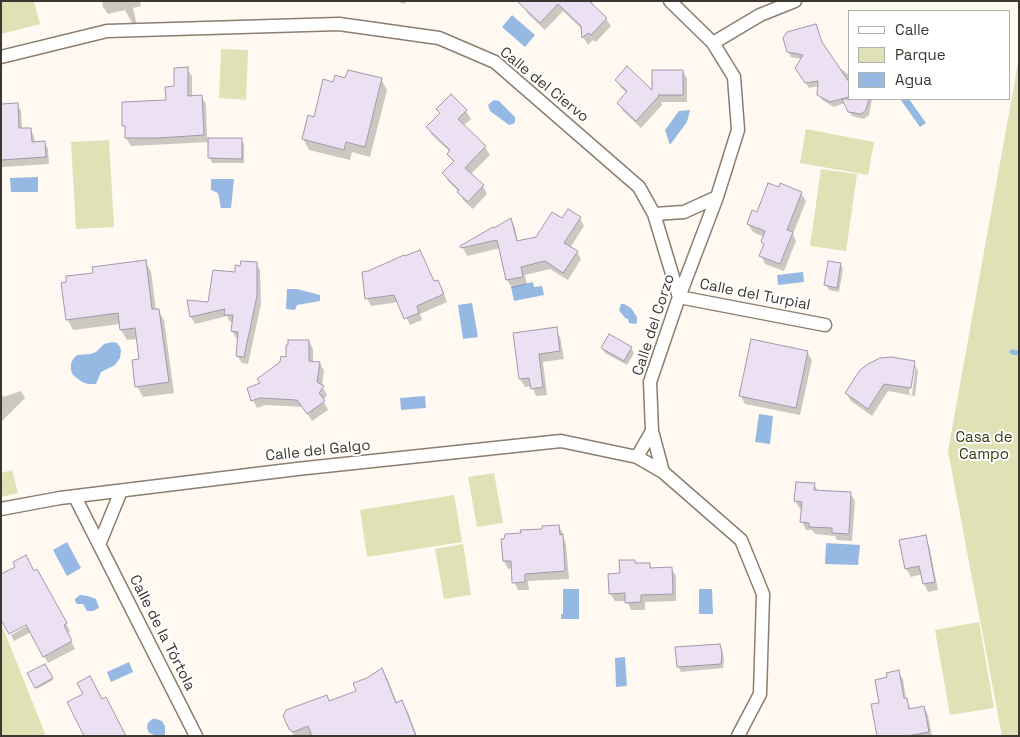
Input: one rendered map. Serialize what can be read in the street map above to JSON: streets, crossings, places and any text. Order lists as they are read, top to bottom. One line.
{"streets":{"street":["Calle del Ciervo","Calle del Turpial","Calle del Corzo","Calle del Galgo","Calle de la Tórtola"]},"crossings":[["Calle del Ciervo","Calle del Turpial"],["Calle del Ciervo","Calle del Corzo"],["Calle del Turpial","Calle del Corzo"],["Calle del Corzo","Calle del Galgo"],["Calle del Galgo","Calle de la Tórtola"]],"parks":["Casa de Campo"],"legend":["Calle","Parque","Agua"]}
